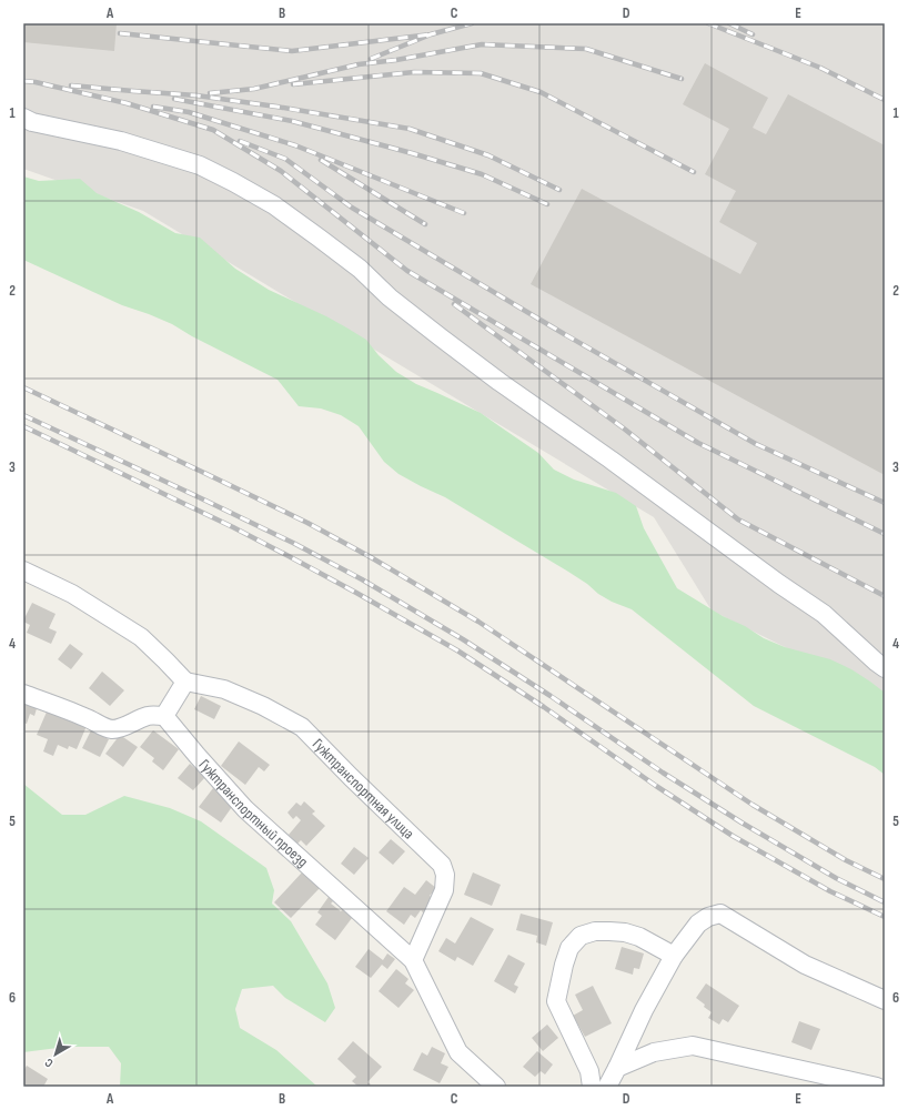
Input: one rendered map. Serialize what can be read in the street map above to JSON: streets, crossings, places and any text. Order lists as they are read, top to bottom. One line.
{"streets":{"street":["Гужтранспортная улица","Гужтранспортный проезд"]},"crossings":[["Гужтранспортная улица","Гужтранспортный проезд"]],"north":"bottom left","grid":{"columns":["A","B","C","D","E"],"rows":["1","2","3","4","5","6"]}}
